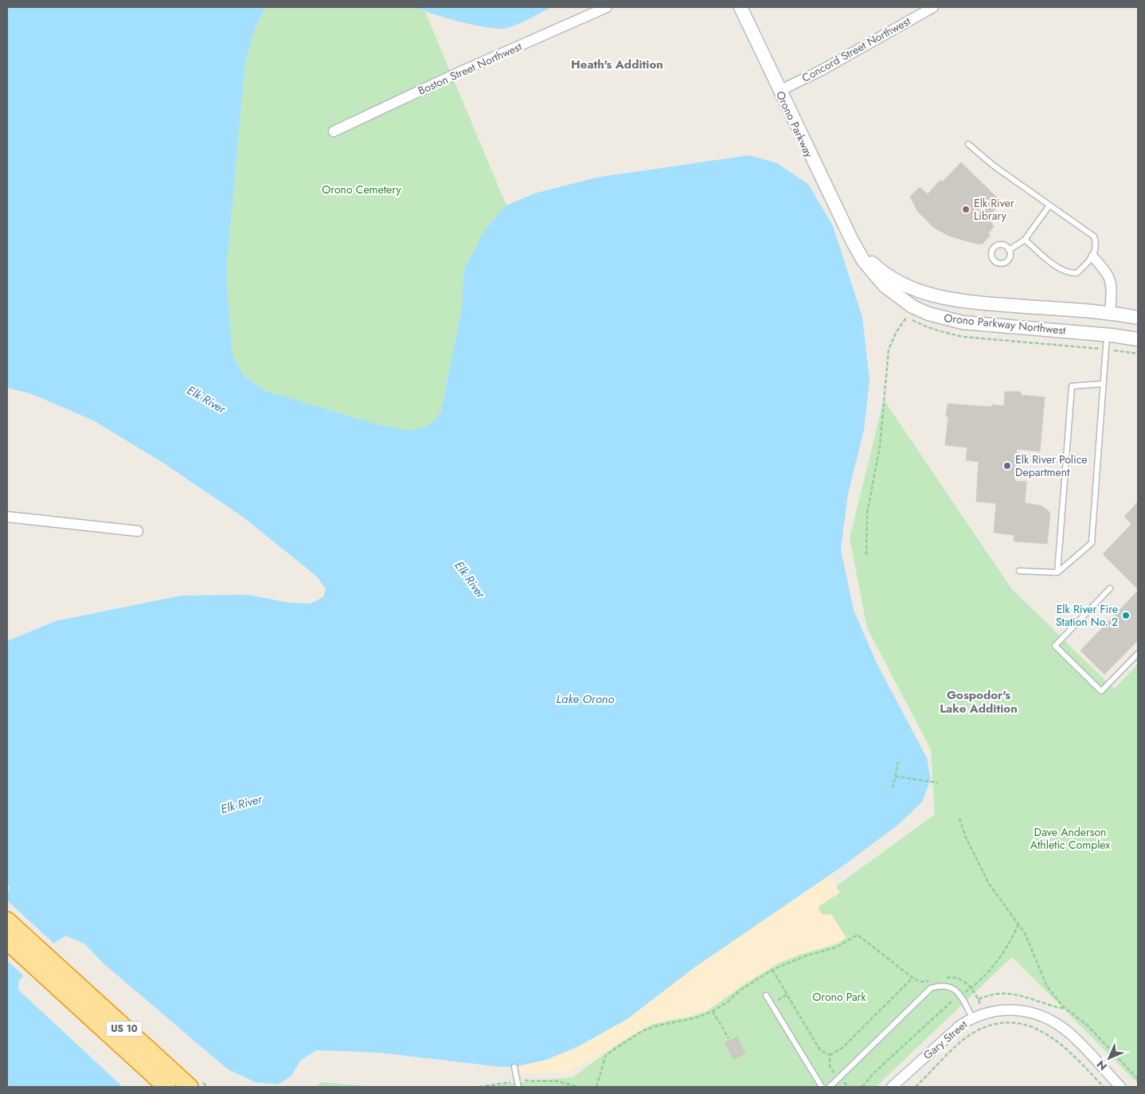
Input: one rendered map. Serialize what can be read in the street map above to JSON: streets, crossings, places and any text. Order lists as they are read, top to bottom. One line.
{"streets":{"highway":["US 10"],"street":["Concord Street Northwest","Boston Street Northwest","Orono Parkway","Orono Parkway Northwest","Gary Street"]},"crossings":[["Concord Street Northwest","Orono Parkway"],["Orono Parkway","Orono Parkway Northwest"]],"districts":["Heath's Addition","Gospodor's Lake Addition"],"water":["Elk River","Lake Orono"],"parks":["Orono Cemetery","Dave Anderson Athletic Complex","Orono Park"],"places":["Elk River Library","Elk River Police Department","Elk River Fire Station No. 2"],"north":"bottom left"}
